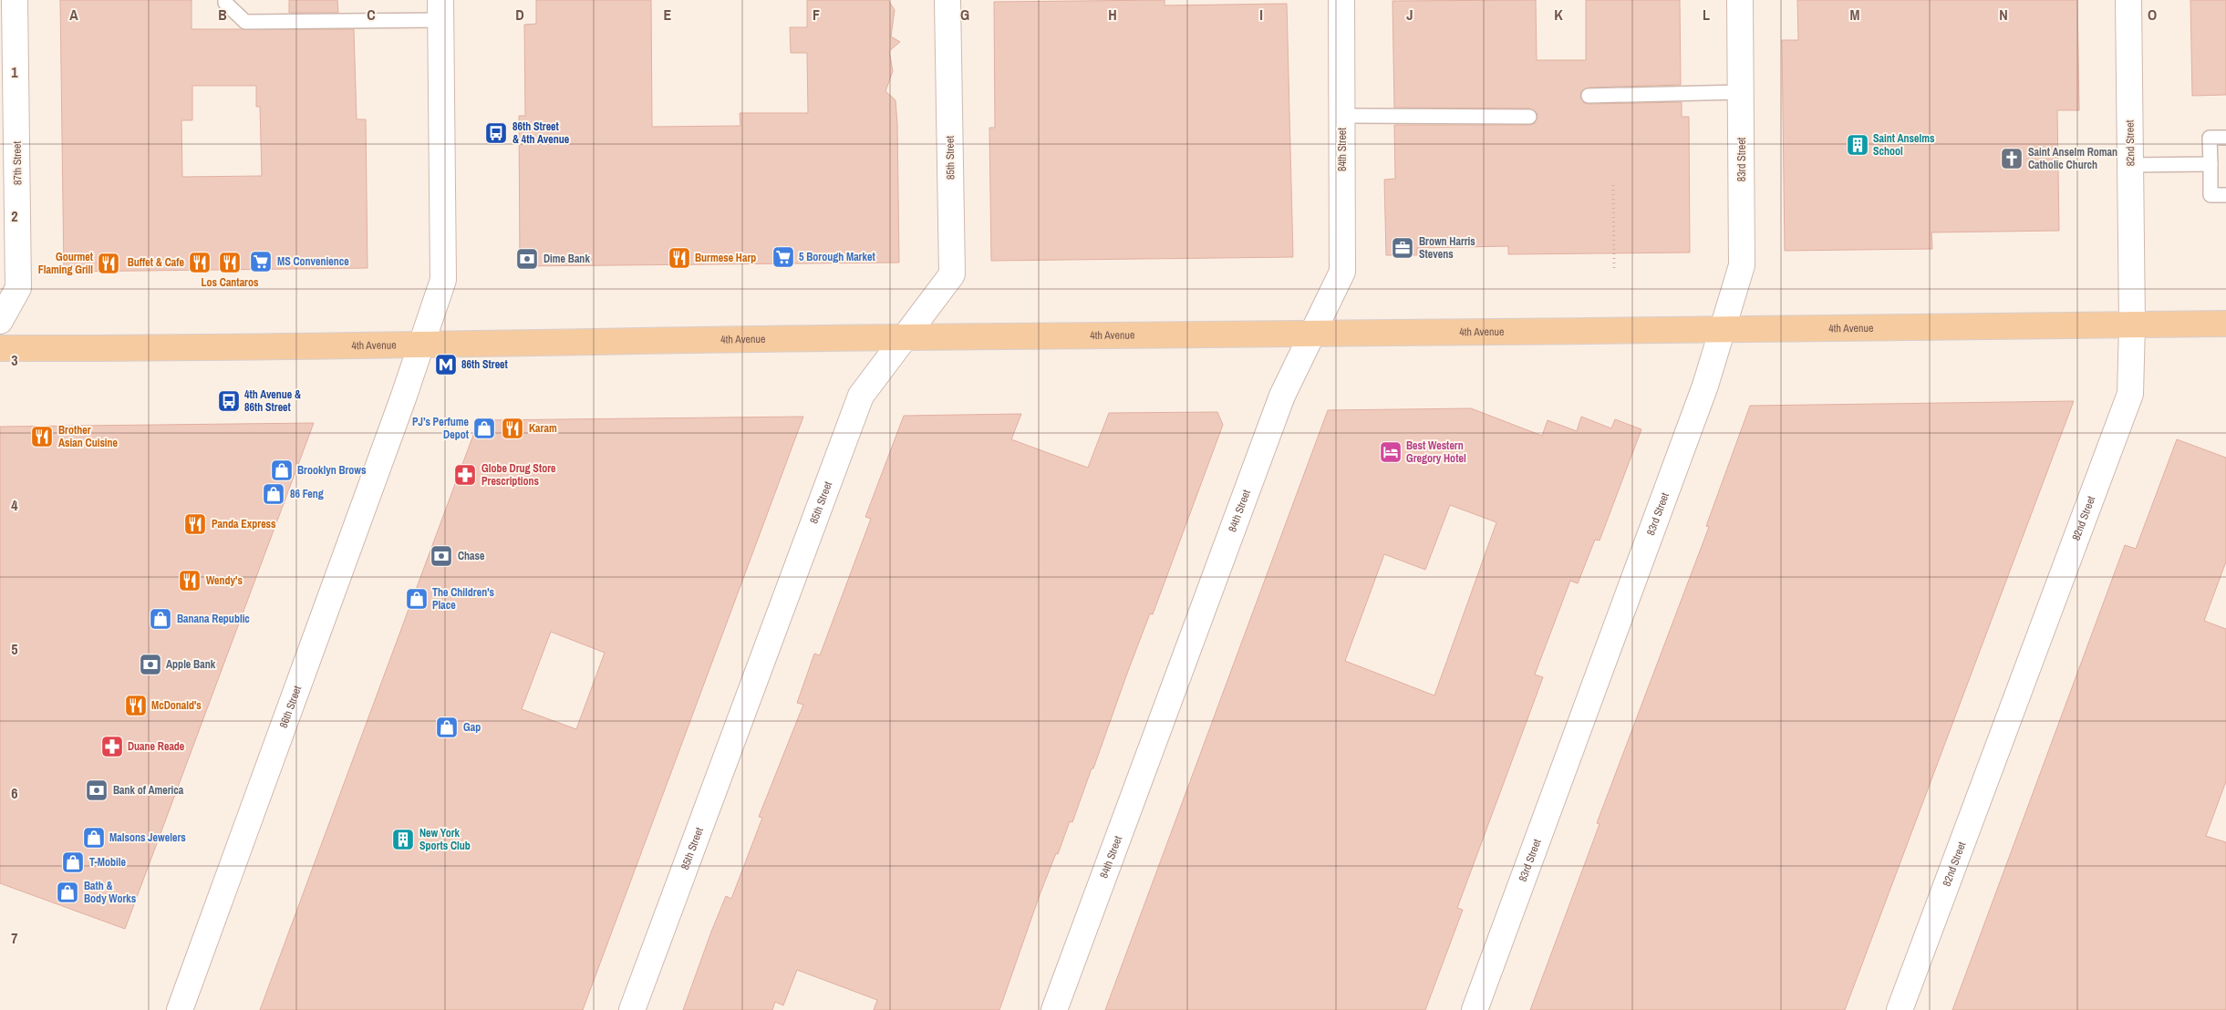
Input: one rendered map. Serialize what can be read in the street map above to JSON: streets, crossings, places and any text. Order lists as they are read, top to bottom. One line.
{"streets":{"main road":["4th Avenue"],"street":["82nd Street","84th Street","85th Street","83rd Street","87th Street","86th Street"]},"crossings":[["82nd Street","4th Avenue"],["84th Street","4th Avenue"],["85th Street","4th Avenue"],["83rd Street","4th Avenue"],["4th Avenue","86th Street"]],"places":{"bus stop":["86th Street & 4th Avenue","4th Avenue & 86th Street"],"building":["Saint Anselms School","New York Sports Club"],"church":["Saint Anselm Roman Catholic Church"],"office":["Brown Harris Stevens"],"supermarket":["5 Borough Market","MS Convenience"],"restaurant":["Burmese Harp","Buffet & Cafe","Los Cantaros","Gourmet Flaming Grill","Karam","Brother Asian Cuisine","Panda Express","Wendy's","McDonald's"],"bank":["Dime Bank","Chase","Apple Bank","Bank of America"],"metro station":["86th Street"],"shop":["PJ’s Perfume Depot","Brooklyn Brows","86 Feng","The Children's Place","Banana Republic","Gap","Malsons Jewelers","T-Mobile","Bath & Body Works"],"hotel":["Best Western Gregory Hotel"],"pharmacy":["Globe Drug Store Prescriptions","Duane Reade"]},"grid":{"columns":["A","B","C","D","E","F","G","H","I","J","K","L","M","N","O"],"rows":["1","2","3","4","5","6","7"]}}
